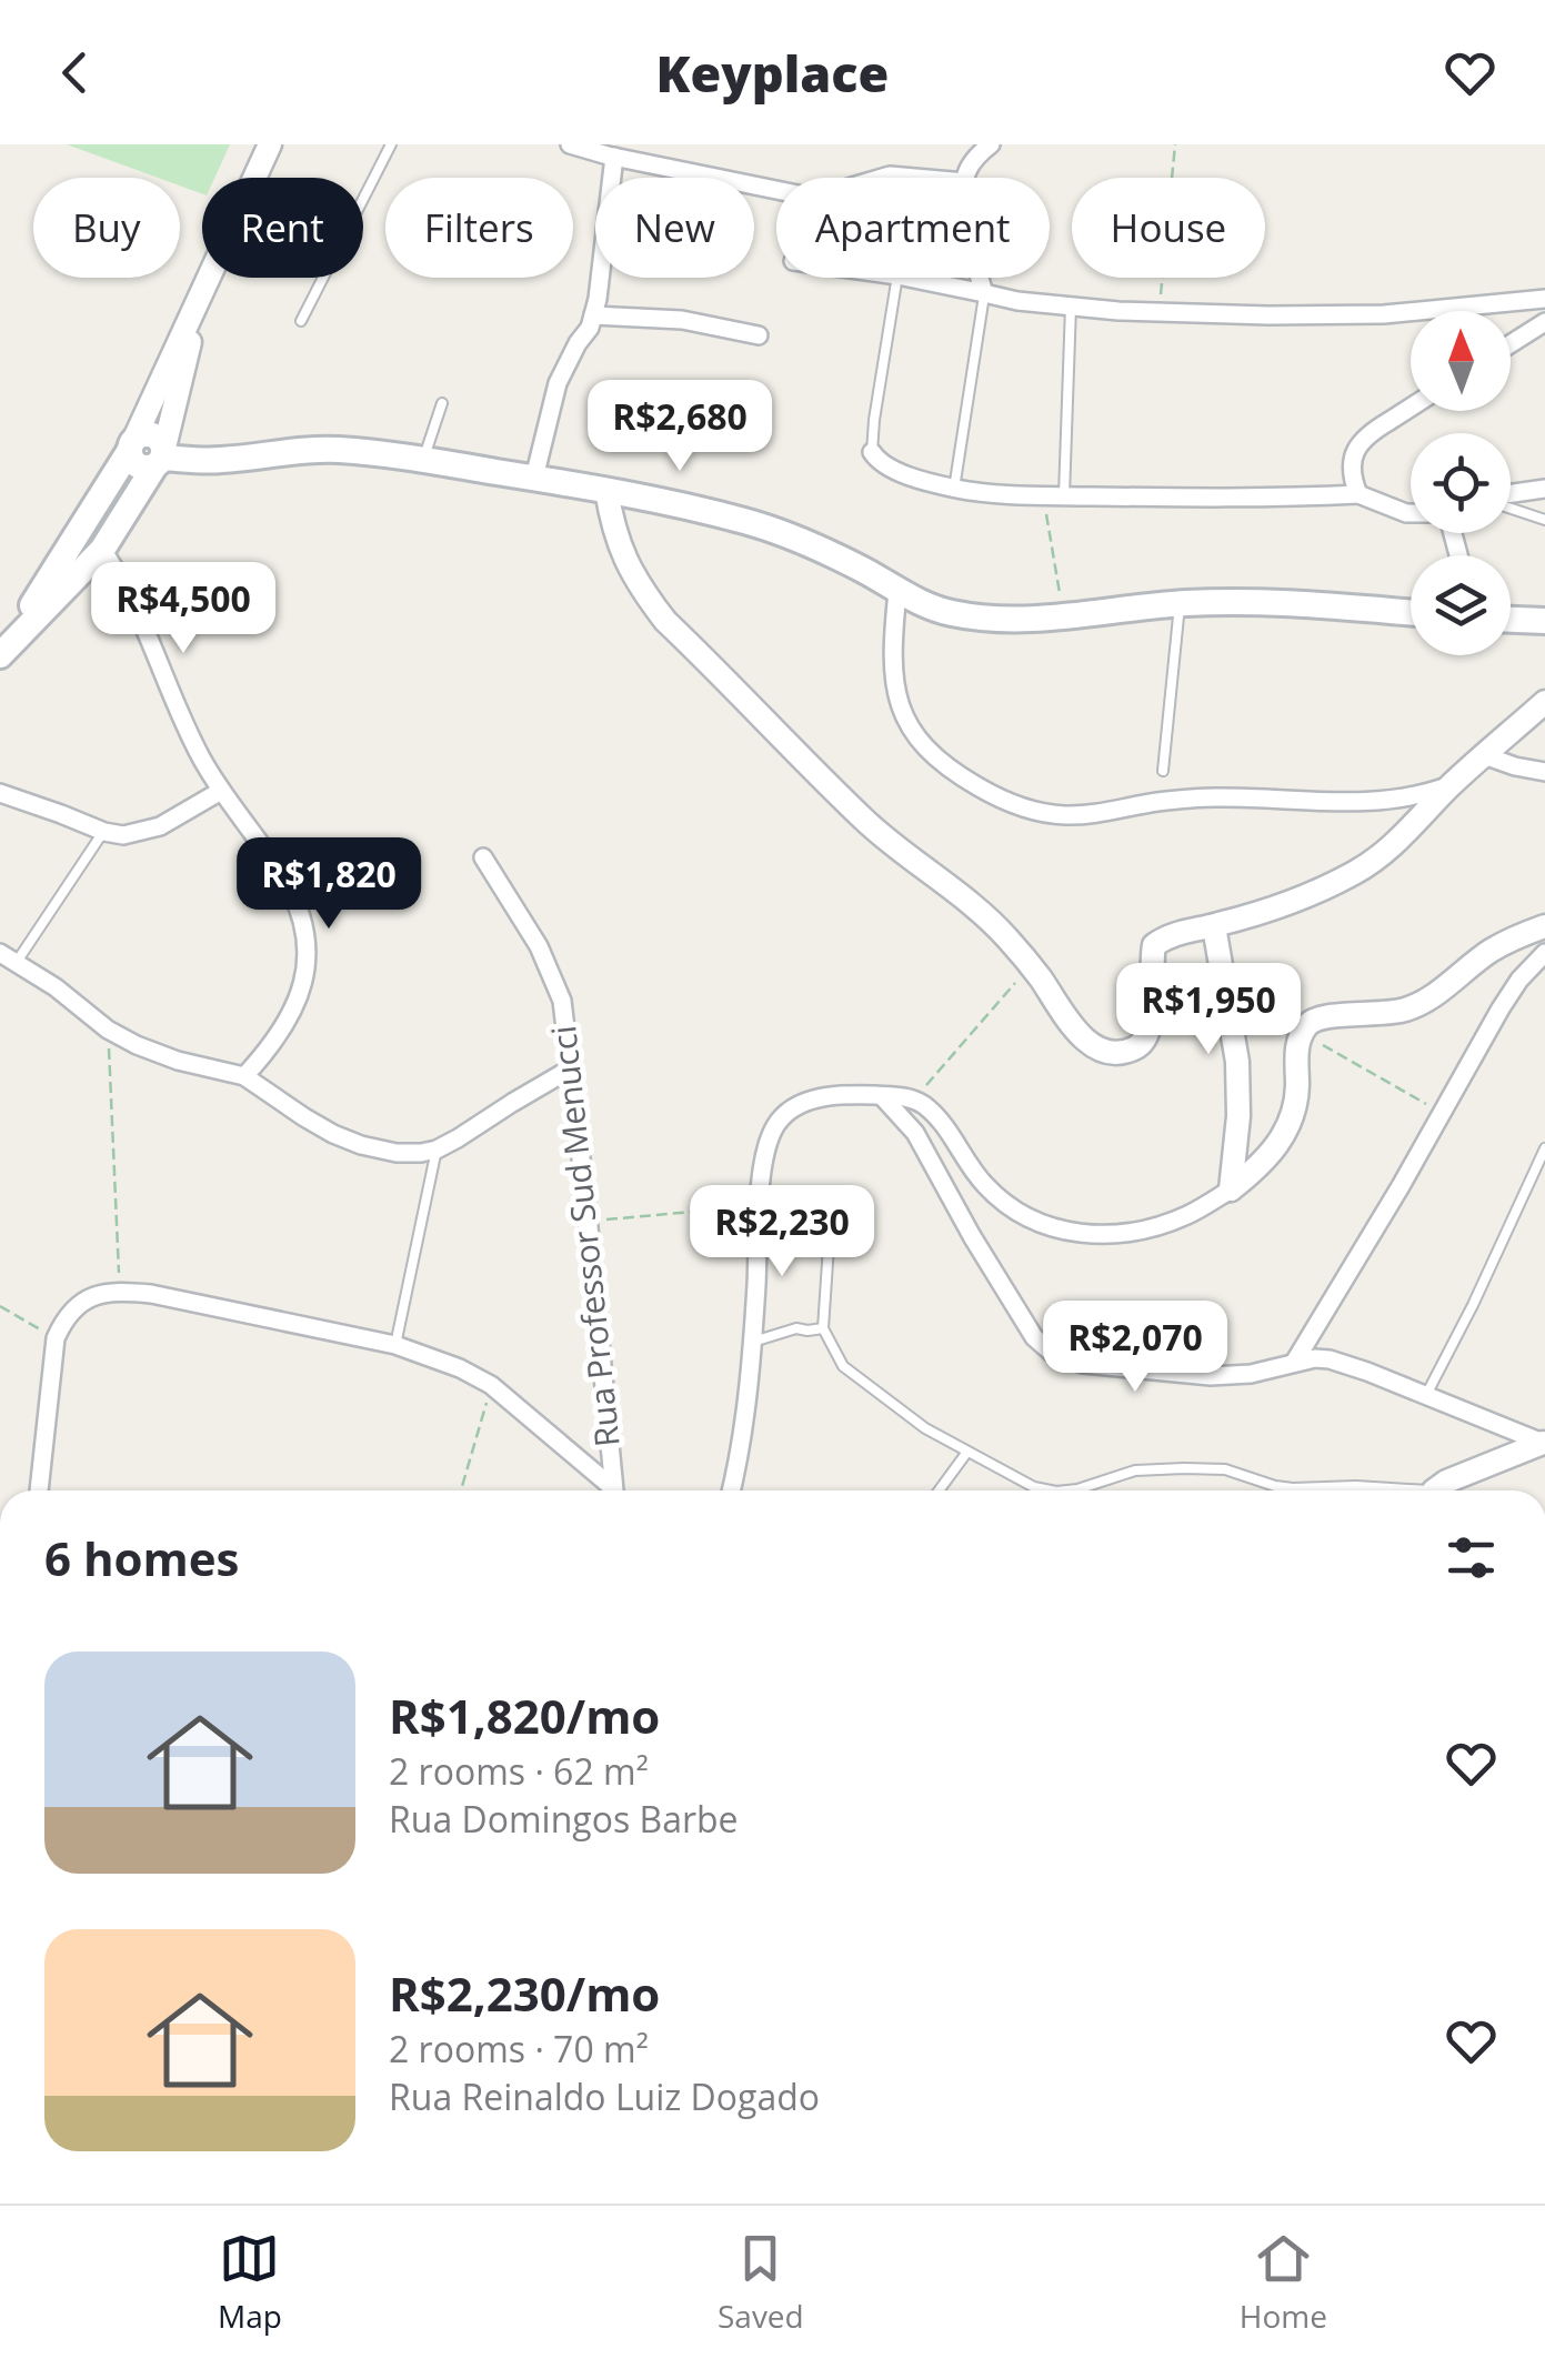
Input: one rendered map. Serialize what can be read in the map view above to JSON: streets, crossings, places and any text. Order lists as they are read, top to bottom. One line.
{"streets":{"street":["Rua Professor Sud Menucci"]},"north":"top","page":{"header":"Keyplace","chip":["Buy","Rent","Filters","New","Apartment","House"],"price":["R$2,680","R$4,500","R$1,820","R$1,950","R$2,230","R$2,070"],"heading":"6 homes","list":[{"name":"R$1,820/mo","note":"2 rooms · 62 m² · Rua Domingos Barbe"},{"name":"R$2,230/mo","note":"2 rooms · 70 m² · Rua Reinaldo Luiz Dogado"}],"tabs":["Map","Saved","Home"]}}
